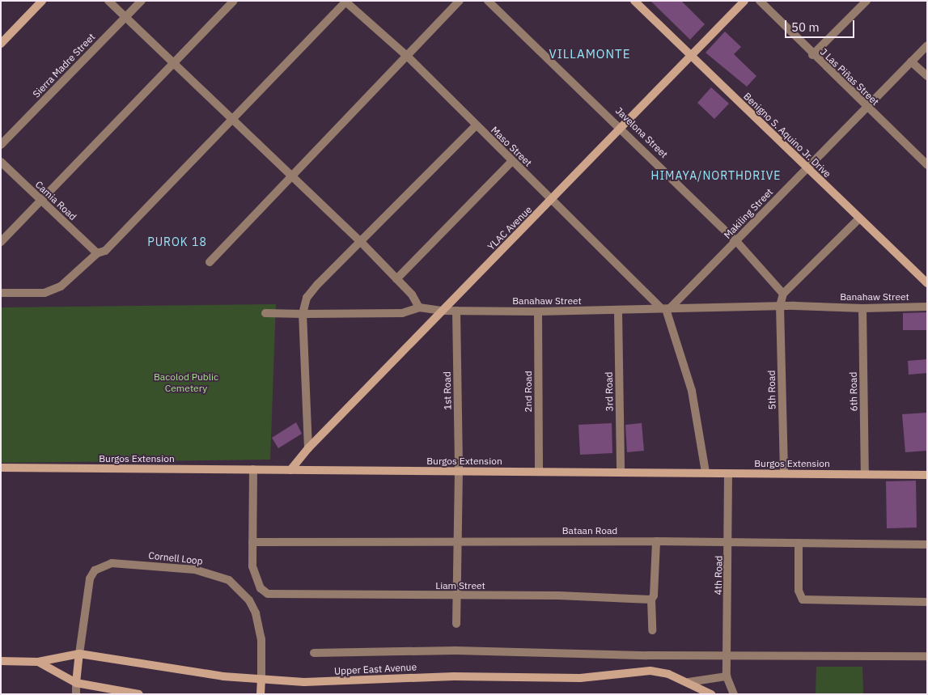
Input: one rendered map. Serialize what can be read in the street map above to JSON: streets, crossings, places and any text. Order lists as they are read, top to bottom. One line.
{"streets":{"street":["Sierra Madre Street","J Las Piñas Street","Javelona Street","Benigno S. Aquino Jr. Drive","Maso Street","Camia Road","Makiling Street","YLAC Avenue","Banahaw Street","5th Road","1st Road","2nd Road","3rd Road","6th Road","Burgos Extension","Bataan Road","Cornell Loop","4th Road","Liam Street","Upper East Avenue"]},"crossings":[["J Las Piñas Street","Makiling Street"],["Javelona Street","Makiling Street"],["Javelona Street","YLAC Avenue"],["Benigno S. Aquino Jr. Drive","Makiling Street"],["Benigno S. Aquino Jr. Drive","YLAC Avenue"],["Maso Street","Makiling Street"],["Maso Street","YLAC Avenue"],["Maso Street","Banahaw Street"],["Makiling Street","Banahaw Street"],["YLAC Avenue","Banahaw Street"],["YLAC Avenue","Burgos Extension"],["Banahaw Street","5th Road"],["Banahaw Street","1st Road"],["Banahaw Street","2nd Road"],["Banahaw Street","3rd Road"],["Banahaw Street","6th Road"],["5th Road","Burgos Extension"],["1st Road","Burgos Extension"],["1st Road","Bataan Road"],["1st Road","Liam Street"],["2nd Road","Burgos Extension"],["3rd Road","Burgos Extension"],["6th Road","Burgos Extension"],["Burgos Extension","4th Road"],["Bataan Road","4th Road"],["Bataan Road","Liam Street"],["Cornell Loop","Upper East Avenue"]],"districts":["VILLAMONTE","HIMAYA/NORTHDRIVE","PUROK 18"],"parks":["Bacolod Public Cemetery"],"scale_bar":"50 m"}
